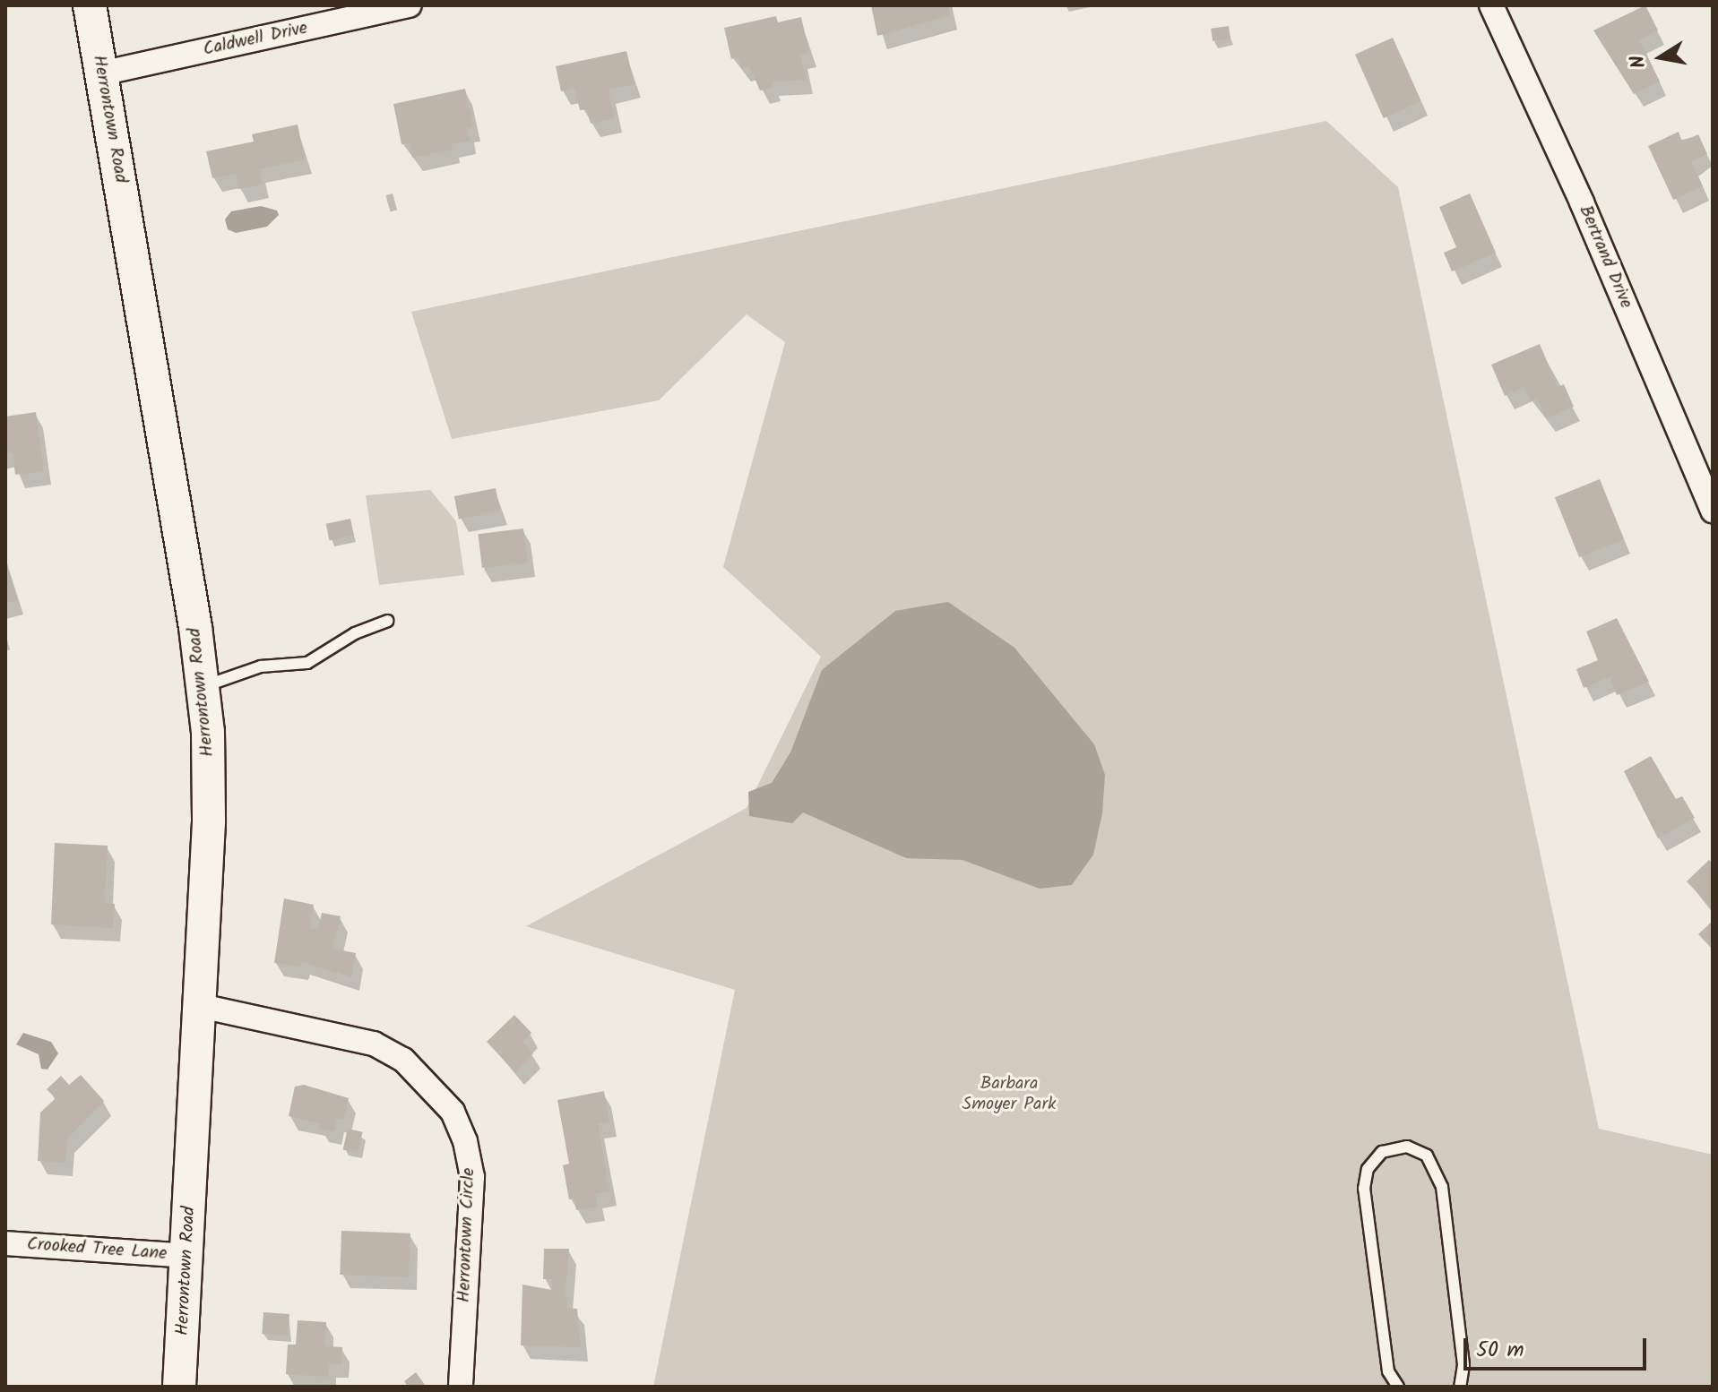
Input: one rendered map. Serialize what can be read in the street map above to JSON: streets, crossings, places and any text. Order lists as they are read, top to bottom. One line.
{"streets":{"street":["Caldwell Drive","Herrontown Road","Bertrand Drive","Herrontown Circle","Crooked Tree Lane"]},"crossings":[["Caldwell Drive","Herrontown Road"],["Herrontown Road","Herrontown Circle"],["Herrontown Road","Crooked Tree Lane"]],"parks":["Barbara Smoyer Park"],"scale_bar":"50 m","north":"left"}
